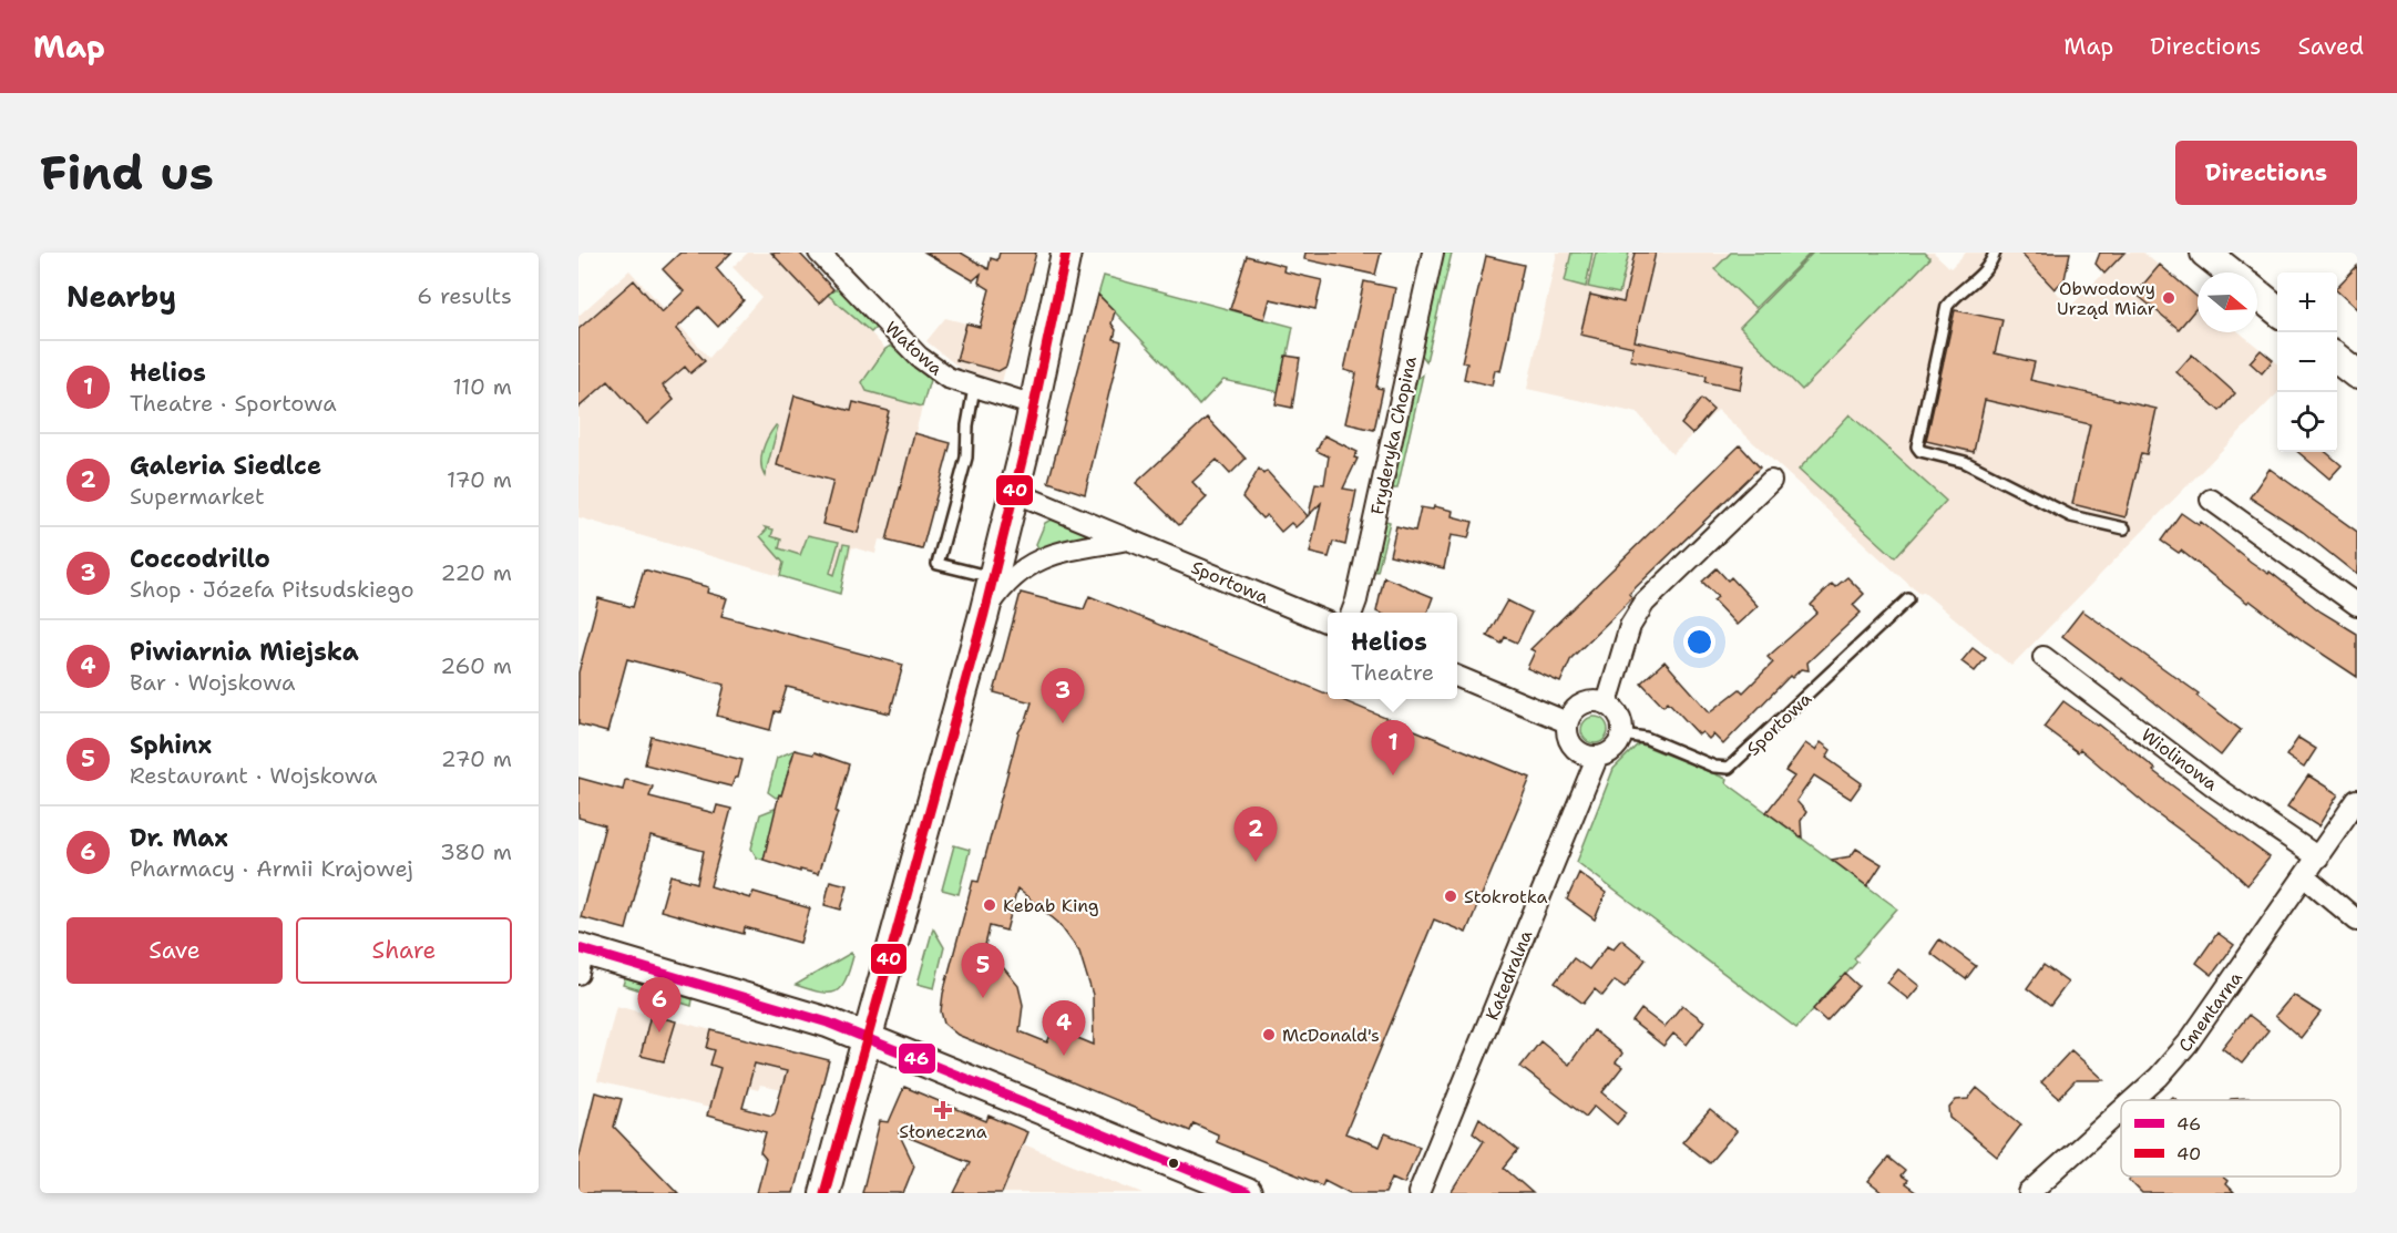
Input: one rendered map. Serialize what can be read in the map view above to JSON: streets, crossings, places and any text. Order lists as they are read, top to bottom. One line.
{"streets":{"street":["Wałowa","Fryderyka Chopina","Sportowa","Wiolinowa","Katedralna","Cmentarna"]},"crossings":[["Sportowa","Katedralna"],["Wiolinowa","Cmentarna"]],"places":{"other":["Obwodowy Urząd Miar","Stokrotka","Kebab King","McDonald's"],"health":["Słoneczna"]},"lines":["transit line 40","transit line 46"],"legend":["46","40"],"north":"right","page":{"header":"Map","nav":["Map","Directions","Saved"],"buttons":["Directions",["Save","Share"]],"title":"Find us","heading":["Nearby","6 results"],"map_buttons":["+","−"],"list":[{"mark":"1","name":"Helios","note":"Theatre · Sportowa","value":"110 m"},{"mark":"2","name":"Galeria Siedlce","note":"Supermarket","value":"170 m"},{"mark":"3","name":"Coccodrillo","note":"Shop · Józefa Piłsudskiego","value":"220 m"},{"mark":"4","name":"Piwiarnia Miejska","note":"Bar · Wojskowa","value":"260 m"},{"mark":"5","name":"Sphinx","note":"Restaurant · Wojskowa","value":"270 m"},{"mark":"6","name":"Dr. Max","note":"Pharmacy · Armii Krajowej","value":"380 m"}],"popup":["Helios","Theatre"],"pins":["3","1","2","5","6","4"]}}
